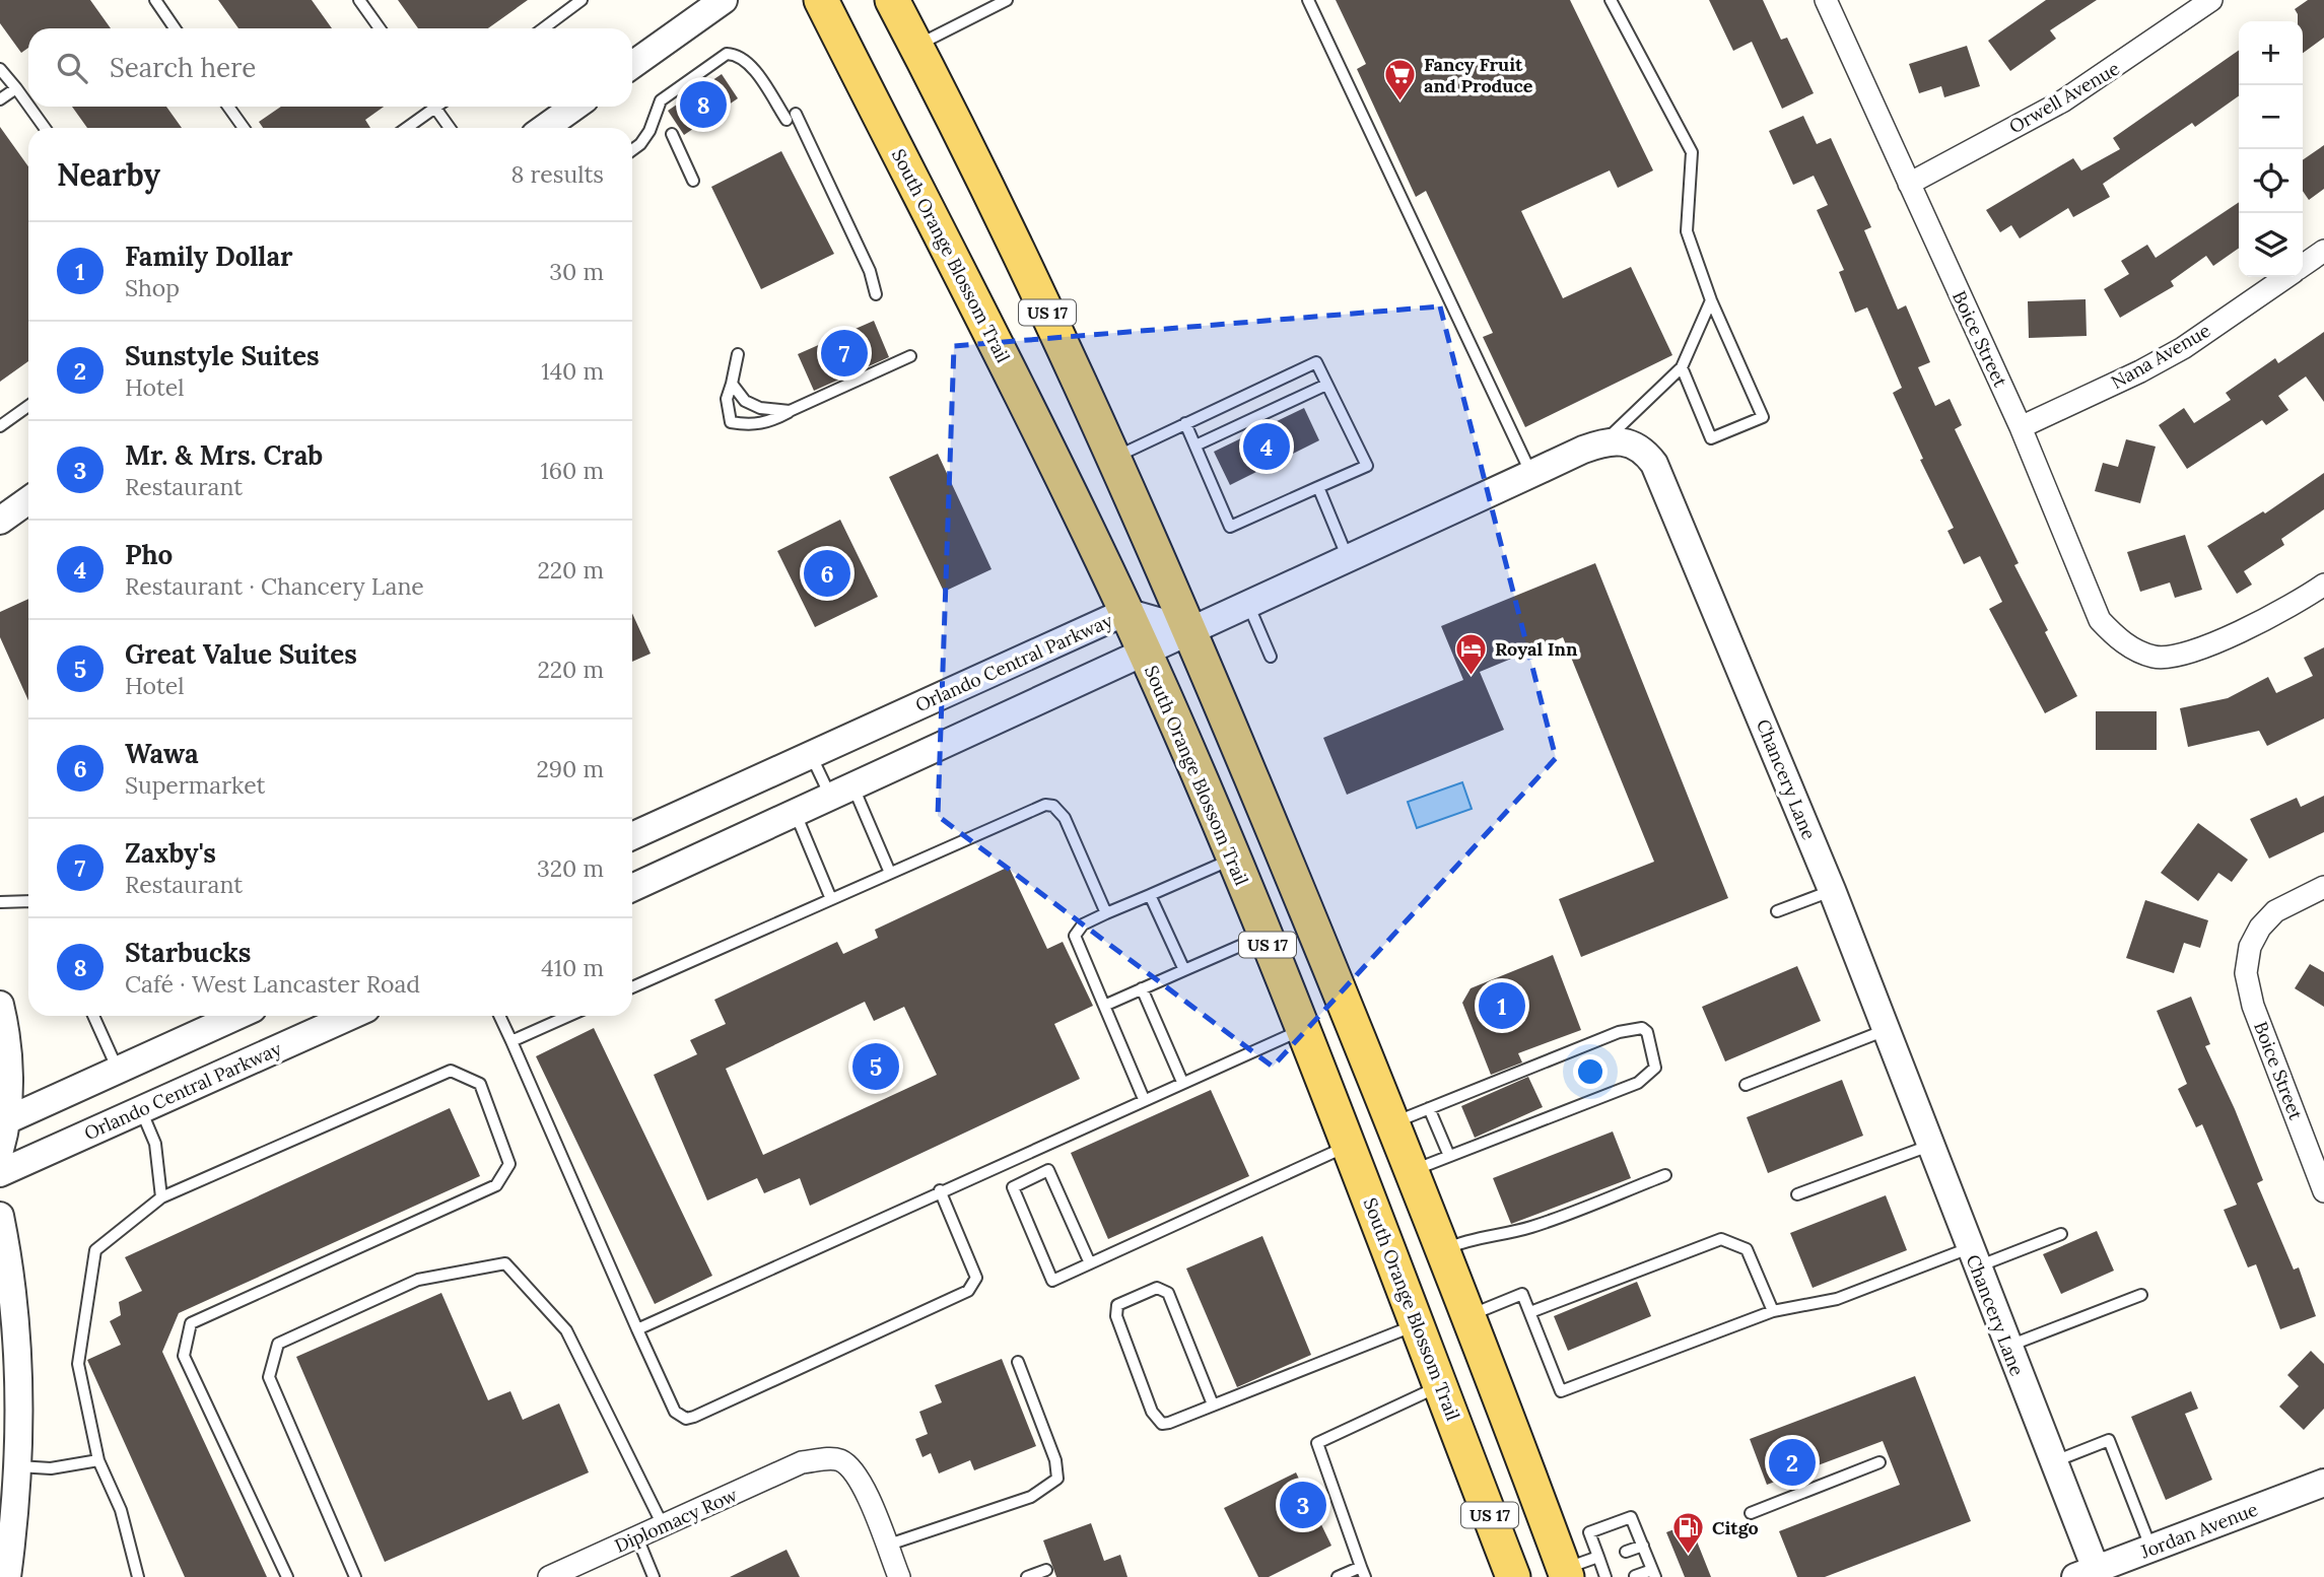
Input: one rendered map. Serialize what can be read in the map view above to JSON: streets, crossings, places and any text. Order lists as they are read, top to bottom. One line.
{"streets":{"main road":["South Orange Blossom Trail","US 17"],"street":["Orwell Avenue","Boice Street","Nana Avenue","Orlando Central Parkway","Chancery Lane","Diplomacy Row","Jordan Avenue"]},"crossings":[["Orwell Avenue","Boice Street"],["South Orange Blossom Trail","US 17"],["South Orange Blossom Trail","Orlando Central Parkway"],["US 17","Orlando Central Parkway"],["US 17","Chancery Lane"],["Boice Street","Nana Avenue"],["Orlando Central Parkway","Chancery Lane"],["Chancery Lane","Jordan Avenue"]],"places":{"supermarket":["Fancy Fruit and Produce"],"hotel":["Royal Inn"],"fuel station":["Citgo"]},"page":{"map_buttons":["+","−"],"search":"Search here","pins":["8","7","4","6","1","5","2","3"],"heading":["Nearby","8 results"],"list":[{"mark":"1","name":"Family Dollar","note":"Shop","value":"30 m"},{"mark":"2","name":"Sunstyle Suites","note":"Hotel","value":"140 m"},{"mark":"3","name":"Mr. & Mrs. Crab","note":"Restaurant","value":"160 m"},{"mark":"4","name":"Pho","note":"Restaurant · Chancery Lane","value":"220 m"},{"mark":"5","name":"Great Value Suites","note":"Hotel","value":"220 m"},{"mark":"6","name":"Wawa","note":"Supermarket","value":"290 m"},{"mark":"7","name":"Zaxby's","note":"Restaurant","value":"320 m"},{"mark":"8","name":"Starbucks","note":"Café · West Lancaster Road","value":"410 m"}]}}
